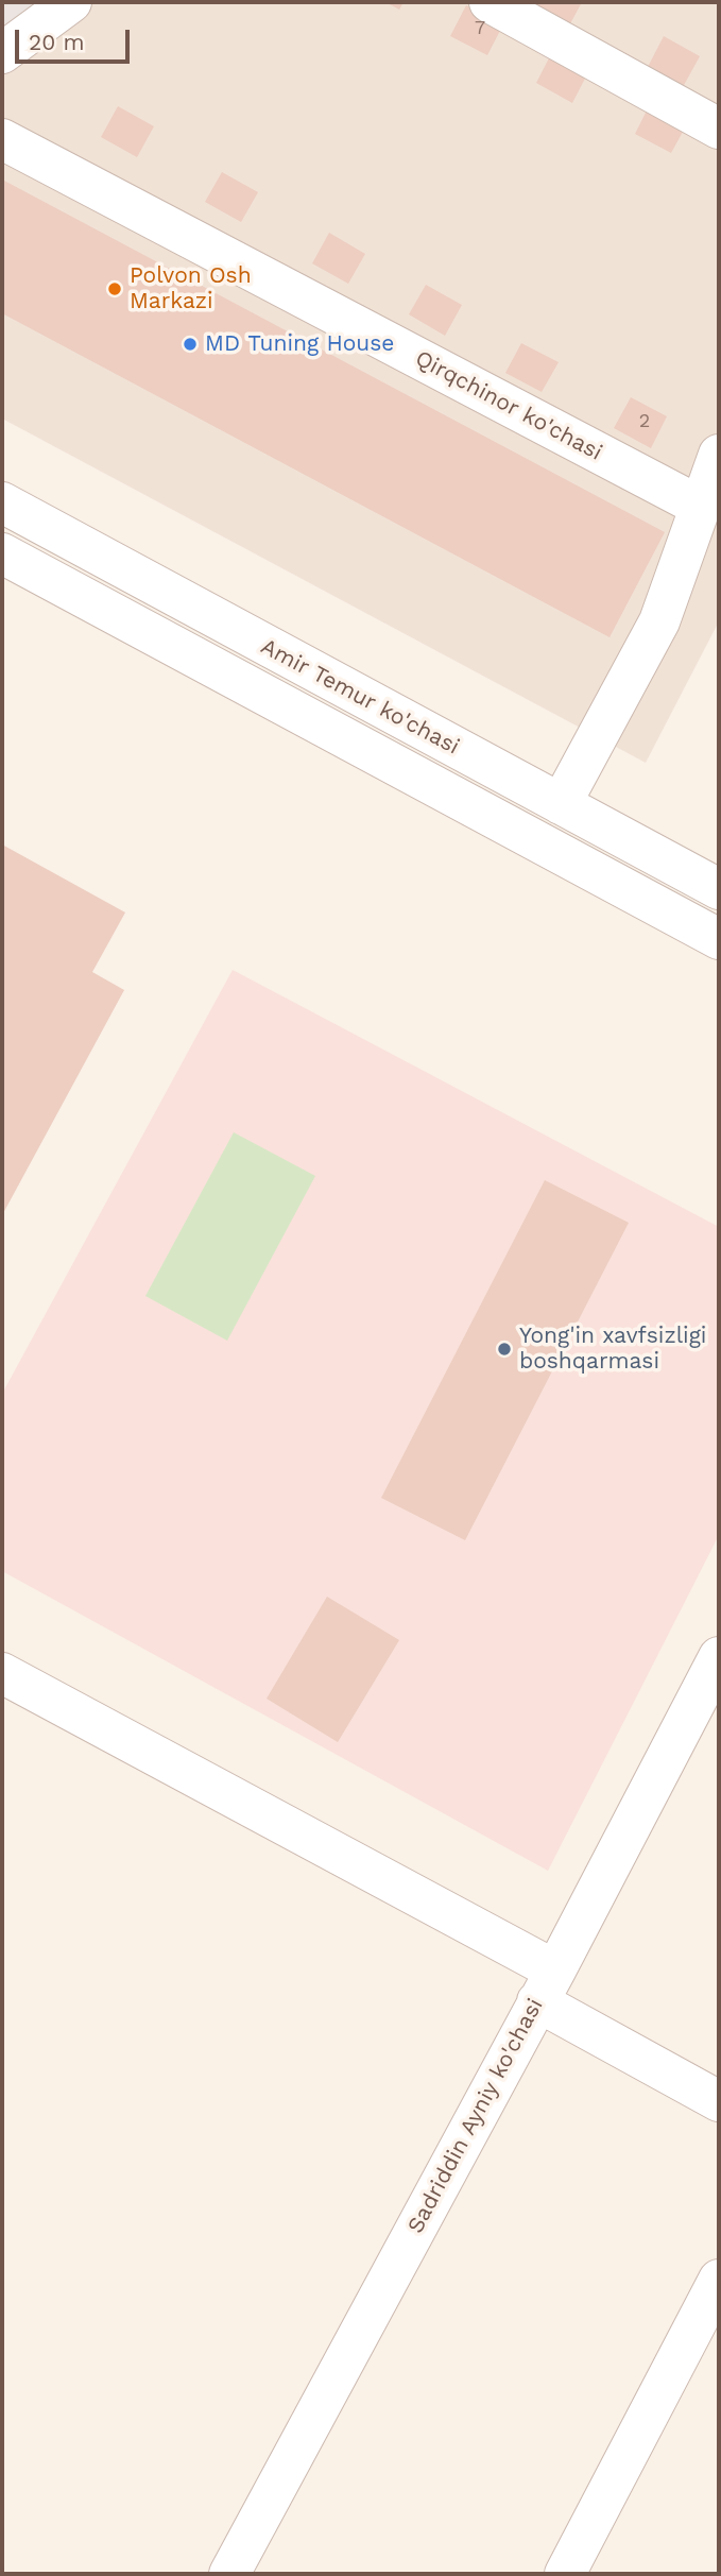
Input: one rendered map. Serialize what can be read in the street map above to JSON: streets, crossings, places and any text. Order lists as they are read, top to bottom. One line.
{"streets":{"street":["Qirqchinor ko'chasi","Amir Temur ko'chasi","Sadriddin Ayniy ko'chasi"]},"places":["Polvon Osh Markazi","MD Tuning House","Yong'in xavfsizligi boshqarmasi"],"house_numbers":["7","2"],"scale_bar":"20 m"}
